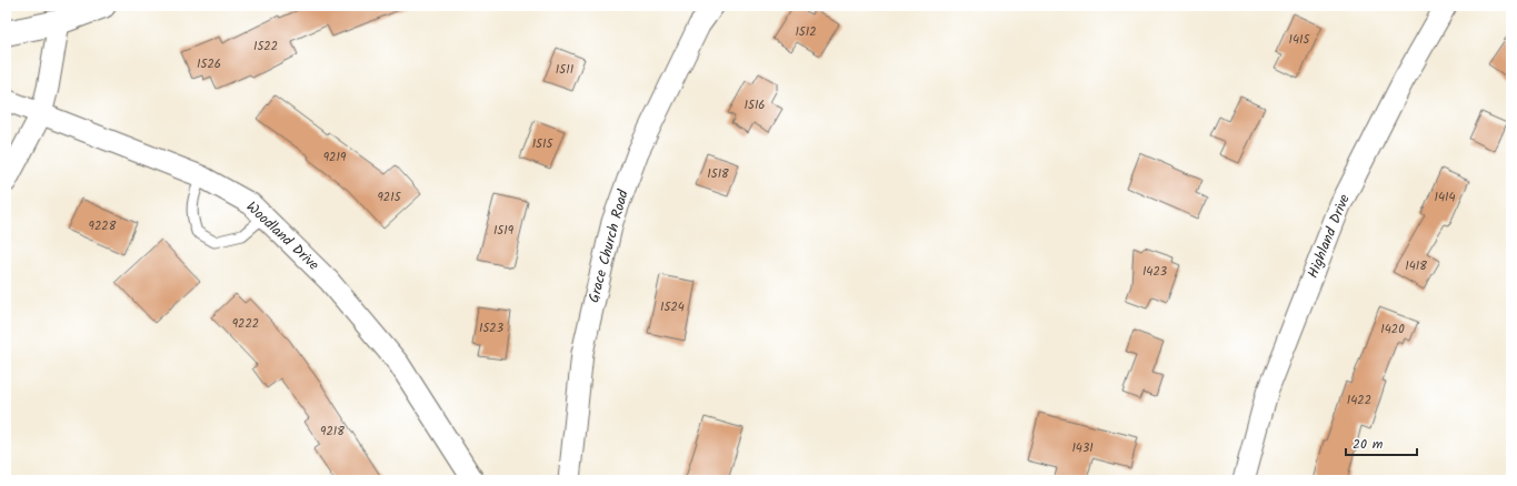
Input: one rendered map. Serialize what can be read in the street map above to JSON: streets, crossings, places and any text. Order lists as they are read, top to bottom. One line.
{"streets":{"street":["Woodland Drive","Highland Drive","Grace Church Road"]},"house_numbers":["1512","1415","1522","1526","1511","1516","1515","9219","1518","9215","1414","9228","1519","1418","1423","1524","9222","1523","1420","1422","9218","1431"],"scale_bar":"20 m"}
